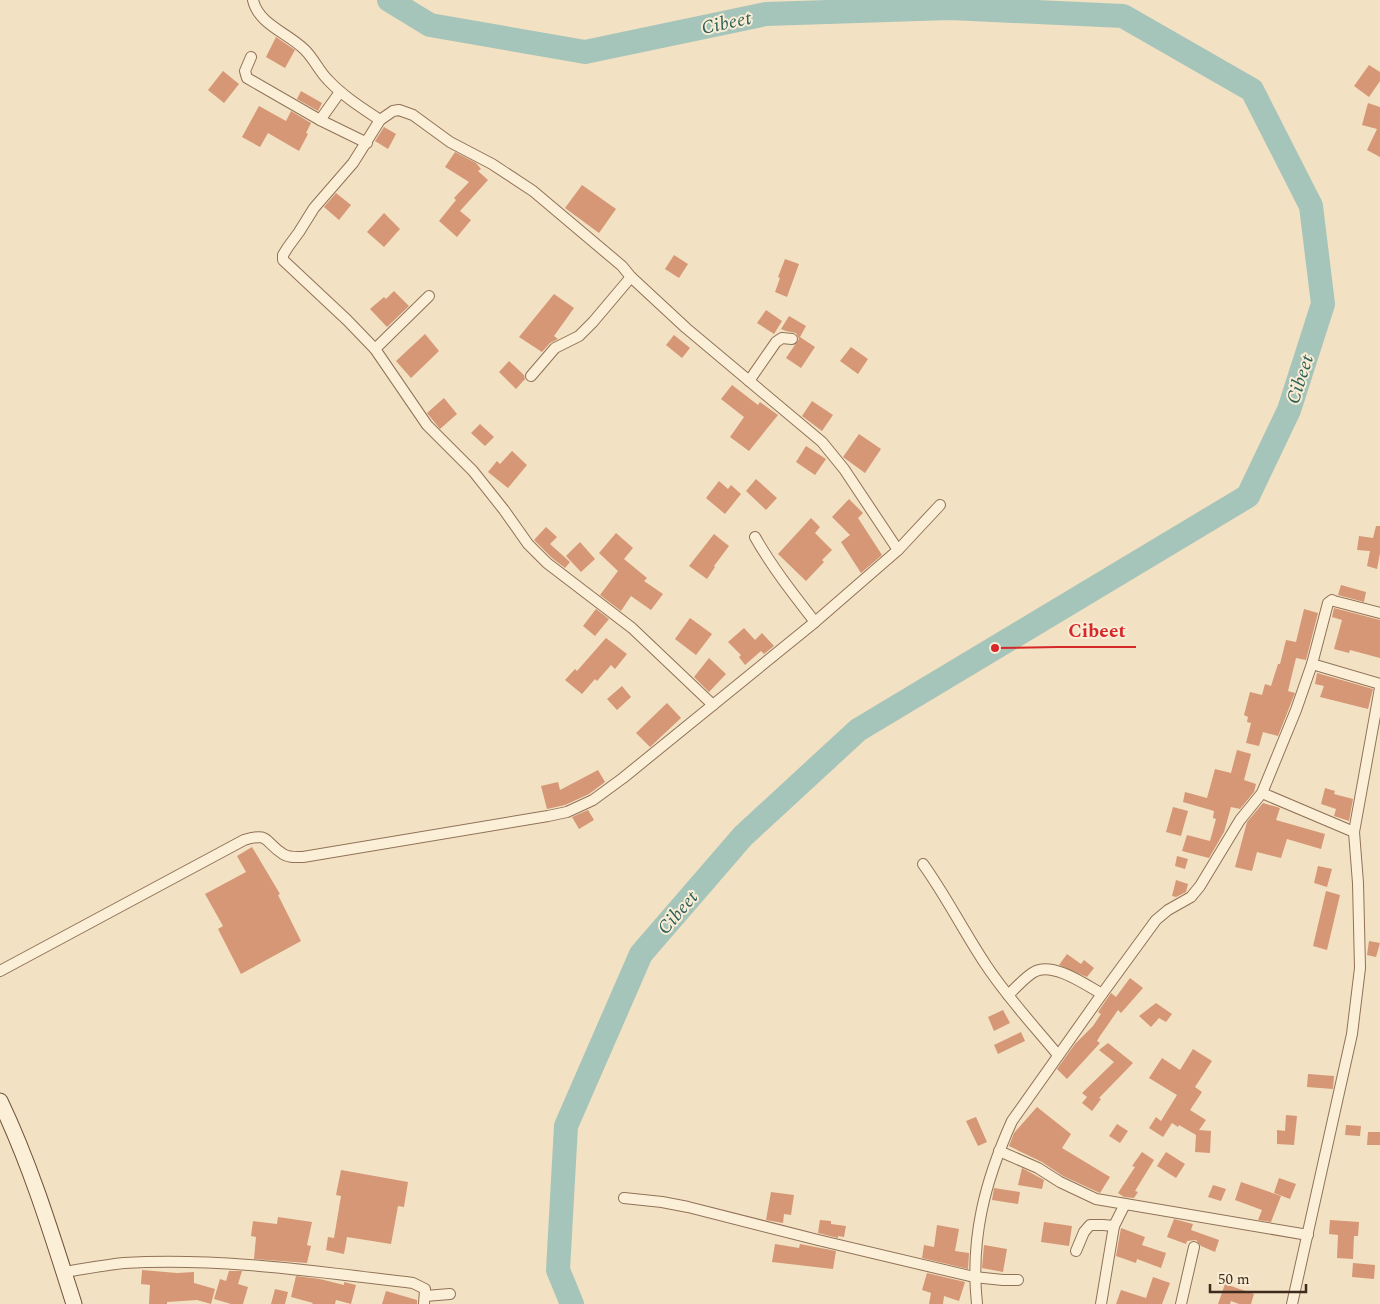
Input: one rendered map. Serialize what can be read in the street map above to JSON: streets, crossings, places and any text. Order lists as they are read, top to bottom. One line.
{"water":["Cibeet"],"places":["Cibeet"],"scale_bar":"50 m"}
